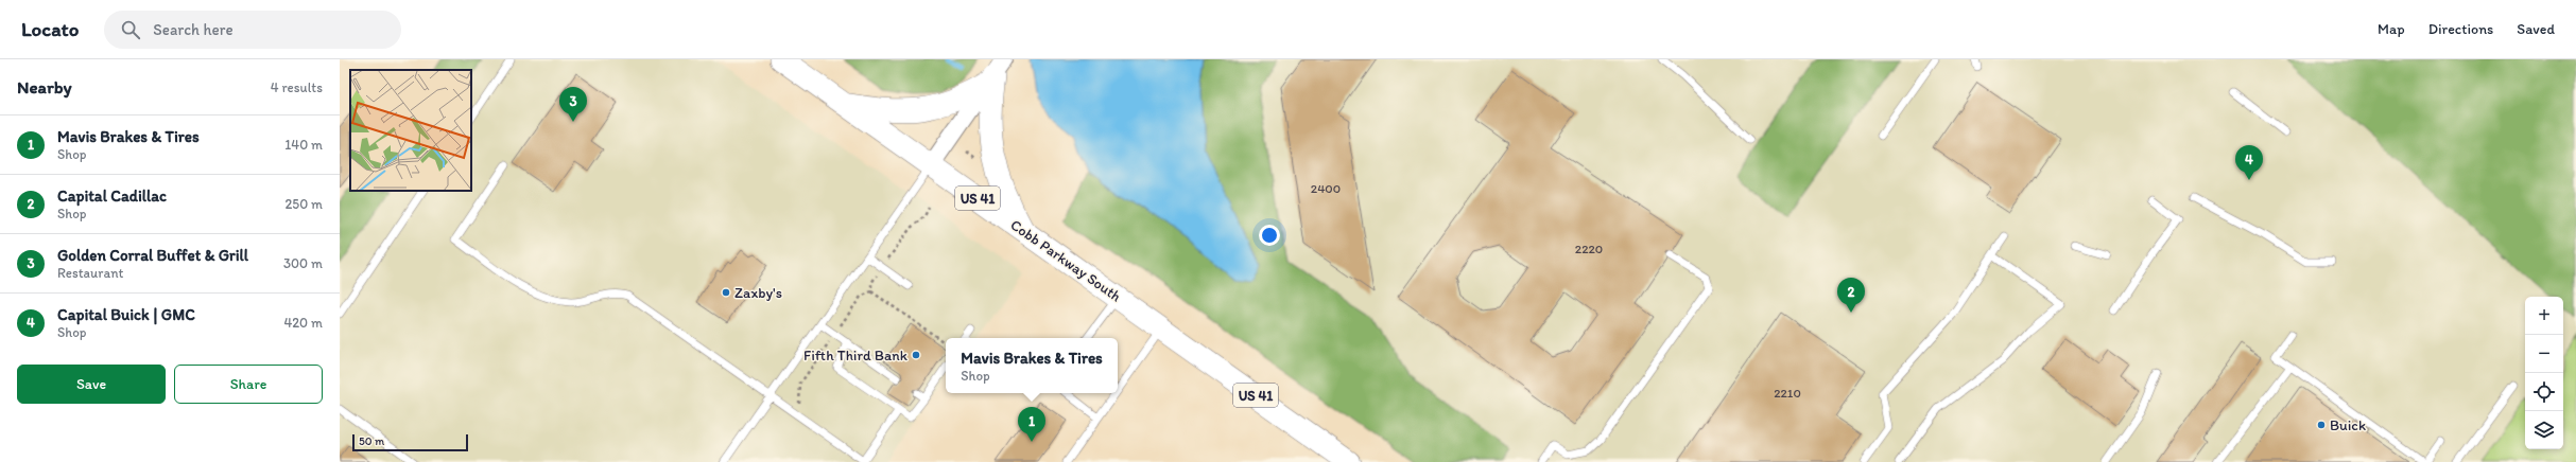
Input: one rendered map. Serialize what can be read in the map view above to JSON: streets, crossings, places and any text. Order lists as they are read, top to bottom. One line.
{"streets":{"main road":["US 41","Cobb Parkway South"]},"places":["Zaxby's","Fifth Third Bank","Buick"],"house_numbers":["2400","2220","2210"],"scale_bar":"50 m","page":{"header":"Locato","search":"Search here","nav":["Map","Directions","Saved"],"heading":["Nearby","4 results"],"pins":["3","4","2","1"],"list":[{"mark":"1","name":"Mavis Brakes & Tires","note":"Shop","value":"140 m"},{"mark":"2","name":"Capital Cadillac","note":"Shop","value":"250 m"},{"mark":"3","name":"Golden Corral Buffet & Grill","note":"Restaurant","value":"300 m"},{"mark":"4","name":"Capital Buick | GMC","note":"Shop","value":"420 m"}],"map_buttons":["+","−"],"popup":["Mavis Brakes & Tires","Shop"],"buttons":["Save","Share"],"scale":"50 m"}}
